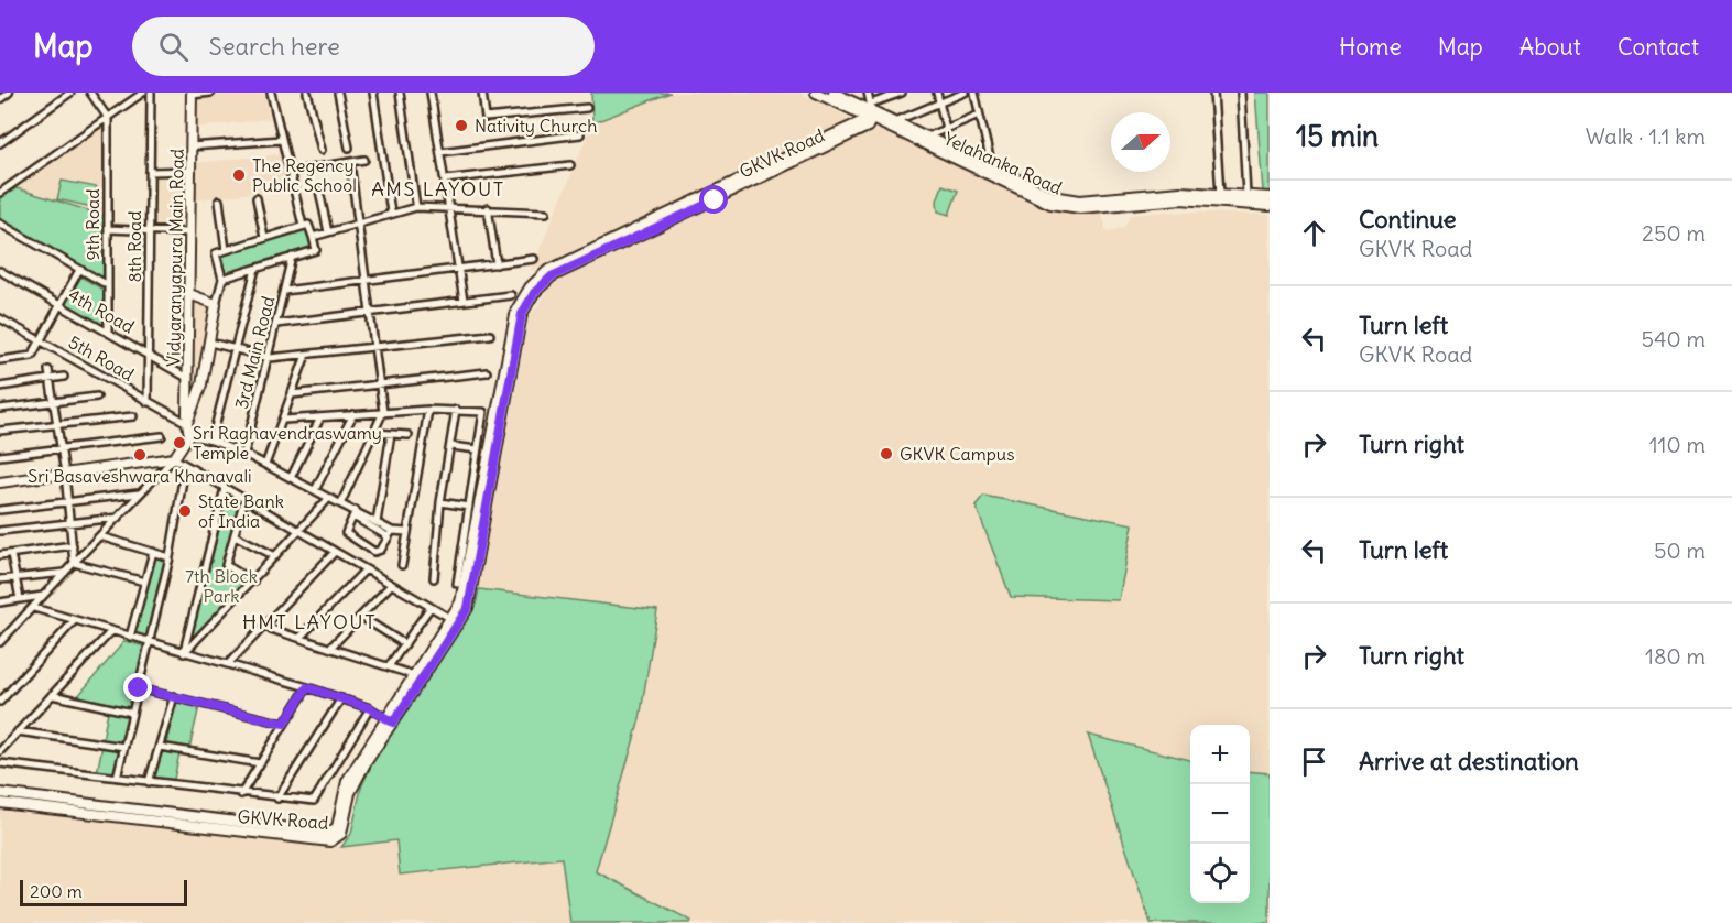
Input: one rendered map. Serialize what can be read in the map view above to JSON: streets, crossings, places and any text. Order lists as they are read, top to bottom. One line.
{"streets":{"main road":["GKVK Road","Yelahanka Road","Vidyaranyapura Main Road"],"street":["9th Road","8th Road","4th Road","3rd Main Road","5th Road"]},"crossings":[["GKVK Road","Yelahanka Road"],["9th Road","4th Road"],["8th Road","4th Road"],["8th Road","5th Road"],["Vidyaranyapura Main Road","4th Road"],["Vidyaranyapura Main Road","5th Road"]],"districts":["AMS LAYOUT","HMT LAYOUT"],"parks":["7th Block Park"],"places":["Nativity Church","The Regency Public School","Sri Raghavendraswamy Temple","GKVK Campus","Sri Basaveshwara Khanavali","State Bank of India"],"scale_bar":"200 m","north":"right","page":{"header":"Map","search":"Search here","nav":["Home","Map","About","Contact"],"heading":["15 min","Walk · 1.1 km"],"list":[["Continue","GKVK Road","250 m"],["Turn left","GKVK Road","540 m"],["Turn right","110 m"],["Turn left","50 m"],["Turn right","180 m"],"Arrive at destination"],"map_buttons":["+","−"],"scale":"200 m"}}
